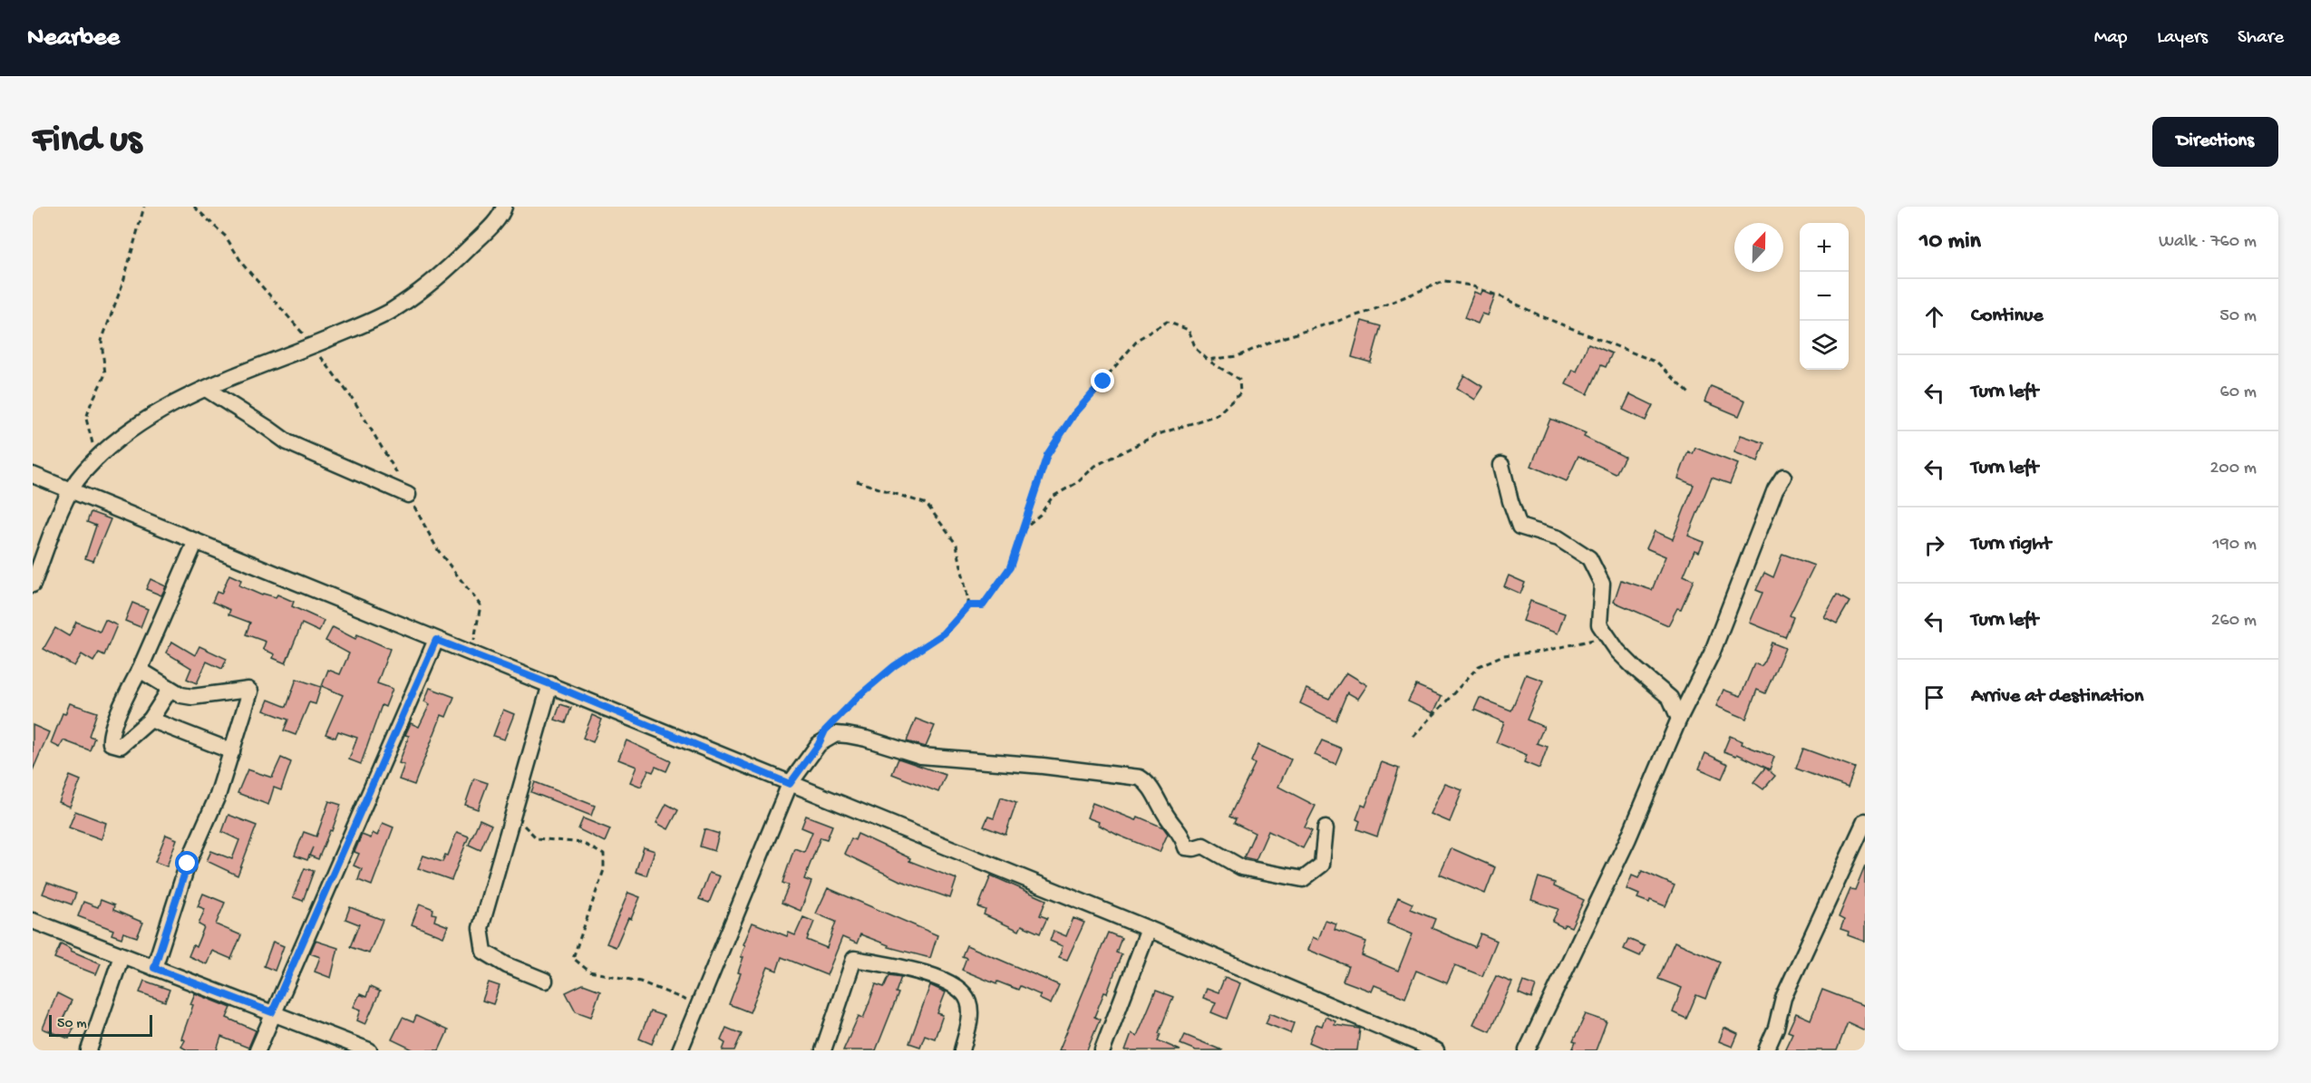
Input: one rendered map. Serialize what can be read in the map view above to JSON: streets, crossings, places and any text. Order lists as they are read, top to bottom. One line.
{"scale_bar":"50 m","north":"top","page":{"header":"Nearbee","nav":["Map","Layers","Share"],"buttons":"Directions","title":"Find us","heading":["10 min","Walk · 760 m"],"map_buttons":["+","−"],"list":[["Continue","50 m"],["Turn left","60 m"],["Turn left","200 m"],["Turn right","190 m"],["Turn left","260 m"],"Arrive at destination"],"scale":"50 m"}}
